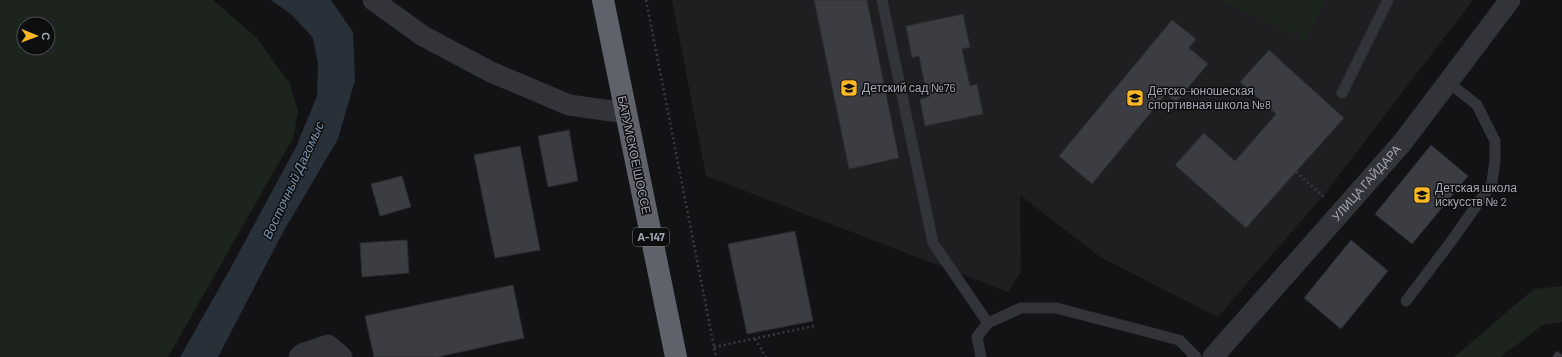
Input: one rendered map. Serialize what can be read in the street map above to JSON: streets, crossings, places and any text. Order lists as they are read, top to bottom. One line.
{"streets":{"highway":["БАТУМСКОЕ ШОССЕ","А-147"],"street":["УЛИЦА ГАЙДАРА"]},"water":["Восточный Дагомыс"],"places":{"school or university":["Детский сад №76","Детско-юношеская спортивная школа №8","Детская школа искусств № 2"]},"north":"right"}
